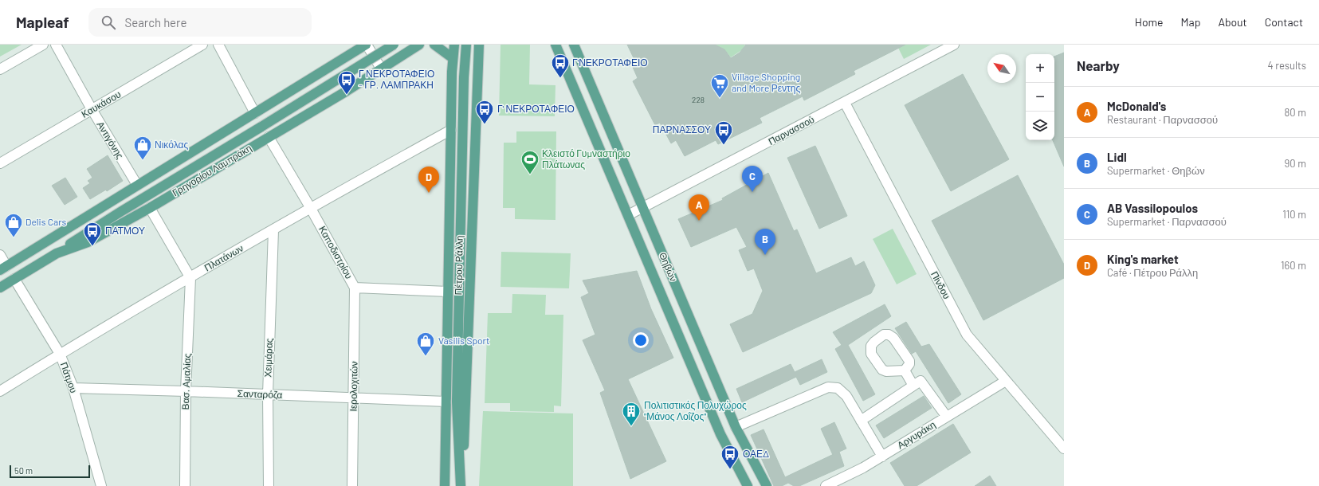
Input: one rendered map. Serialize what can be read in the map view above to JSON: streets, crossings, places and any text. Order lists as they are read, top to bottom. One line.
{"streets":{"main road":["Γρηγορίου Λαμπράκη","Πέτρου Ράλλη","Θηβών"],"street":["Καυκάσου","Παρνασσού","Αντιγόνης","Καποδιστρίου","Πλατάνων","Πίνδου","Χειμάρας","Πάτμου","Βασ. Αμαλίας","Ιερολοχιτών","Σανταρόζα","Αργυράκη"]},"crossings":[["Καυκάσου","Αντιγόνης"],["Παρνασσού","Θηβών"],["Παρνασσού","Πίνδου"],["Γρηγορίου Λαμπράκη","Καποδιστρίου"],["Γρηγορίου Λαμπράκη","Πάτμου"],["Καποδιστρίου","Πλατάνων"],["Καποδιστρίου","Πέτρου Ράλλη"],["Καποδιστρίου","Ιερολοχιτών"],["Πλατάνων","Πέτρου Ράλλη"],["Πλατάνων","Χειμάρας"],["Πλατάνων","Πάτμου"],["Πλατάνων","Βασ. Αμαλίας"],["Πέτρου Ράλλη","Σανταρόζα"],["Πίνδου","Αργυράκη"],["Χειμάρας","Σανταρόζα"],["Πάτμου","Σανταρόζα"],["Βασ. Αμαλίας","Σανταρόζα"],["Ιερολοχιτών","Σανταρόζα"]],"places":{"bus stop":["Γ'ΝΕΚΡΟΤΑΦΕΙΟ","Γ ΝΕΚΡΟΤΑΦΕΙΟ - ΓΡ. ΛΑΜΠΡΑΚΗ","Γ' ΝΕΚΡΟΤΑΦΕΙΟ","ΠΑΡΝΑΣΣΟΥ","ΠΑΤΜΟΥ","ΟΑΕΔ"],"supermarket":["Village Shopping and More Ρεντης"],"shop":["Νικόλας","Delis Cars","Vasilis Sport"],"sports":["Κλειστό Γυμναστήριο Πλάτωνας"],"building":["Πολιτιστικός Πολυχώρος \"Μάνος Λοΐζος\""]},"house_numbers":["228"],"scale_bar":"50 m","north":"top left","page":{"header":"Mapleaf","search":"Search here","nav":["Home","Map","About","Contact"],"heading":["Nearby","4 results"],"map_buttons":["+","−"],"list":[{"mark":"A","name":"McDonald's","note":"Restaurant · Παρνασσού","value":"80 m"},{"mark":"B","name":"Lidl","note":"Supermarket · Θηβών","value":"90 m"},{"mark":"C","name":"AB Vassilopoulos","note":"Supermarket · Παρνασσού","value":"110 m"},{"mark":"D","name":"King's market","note":"Café · Πέτρου Ράλλη","value":"160 m"}],"pins":["C","D","A","B"],"scale":"50 m"}}
